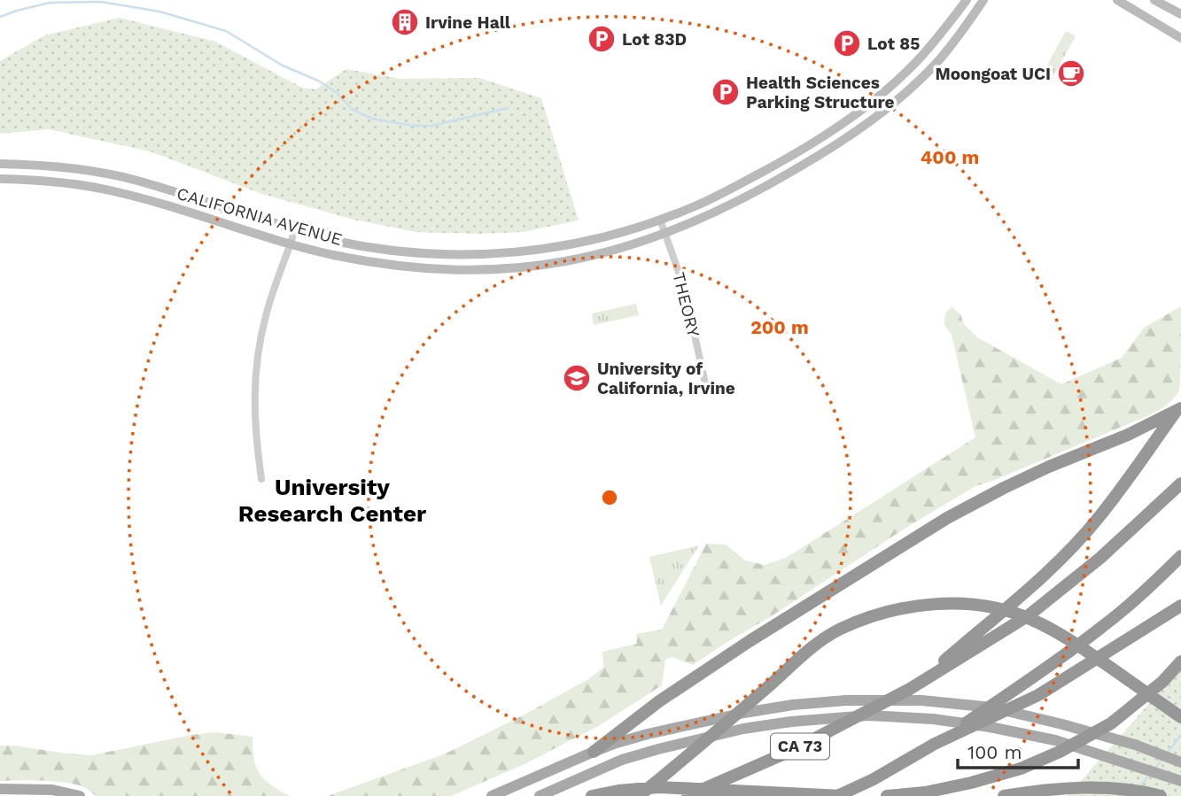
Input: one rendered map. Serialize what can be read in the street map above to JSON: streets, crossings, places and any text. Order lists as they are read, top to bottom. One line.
{"streets":{"highway":["CA 73"],"street":["CALIFORNIA AVENUE","THEORY"]},"crossings":[["CALIFORNIA AVENUE","THEORY"]],"districts":["University Research Center"],"places":{"building":["Irvine Hall"],"parking":["Lot 83D","Lot 85","Health Sciences Parking Structure"],"cafe":["Moongoat UCI"],"school or university":["University of California, Irvine"]},"scale_bar":"100 m","rings":["400 m","200 m"]}
